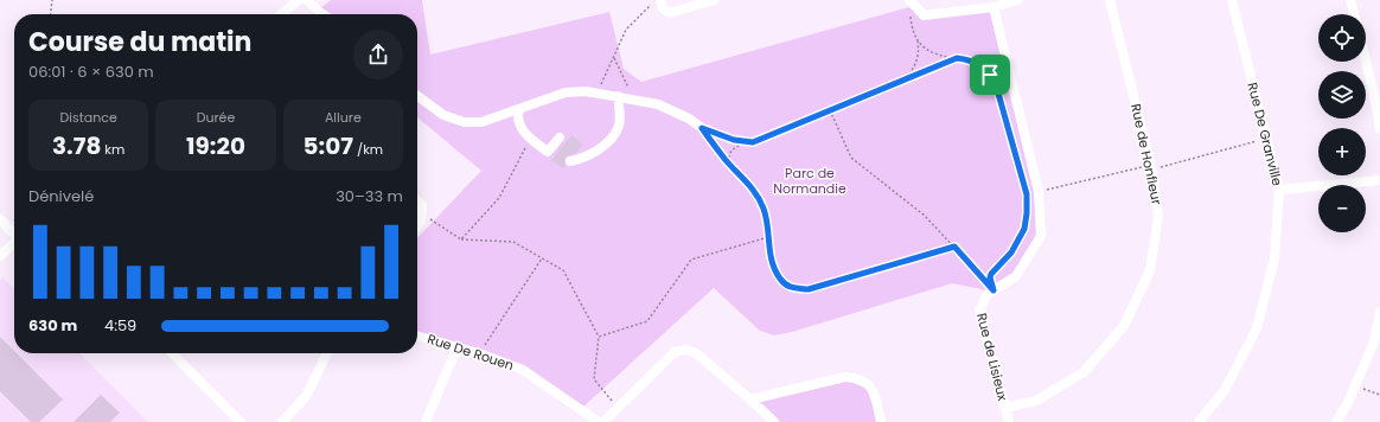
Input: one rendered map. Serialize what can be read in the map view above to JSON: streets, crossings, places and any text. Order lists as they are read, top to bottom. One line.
{"streets":{"street":["Rue De Granville","Rue de Honfleur","Rue De Rouen","Rue de Lisieux"]},"crossings":[["Rue de Honfleur","Rue de Lisieux"]],"parks":["Parc de Normandie"],"page":{"map_buttons":["+","−"],"heading":["Course du matin","06:01 · 6 × 630 m"],"stats":[["Distance","3.78 km"],["Durée","19:20"],["Allure","5:07 /km"]],"chart":["Dénivelé","30–33 m"],"list":[{"name":"630 m","note":"4:59"}]}}
